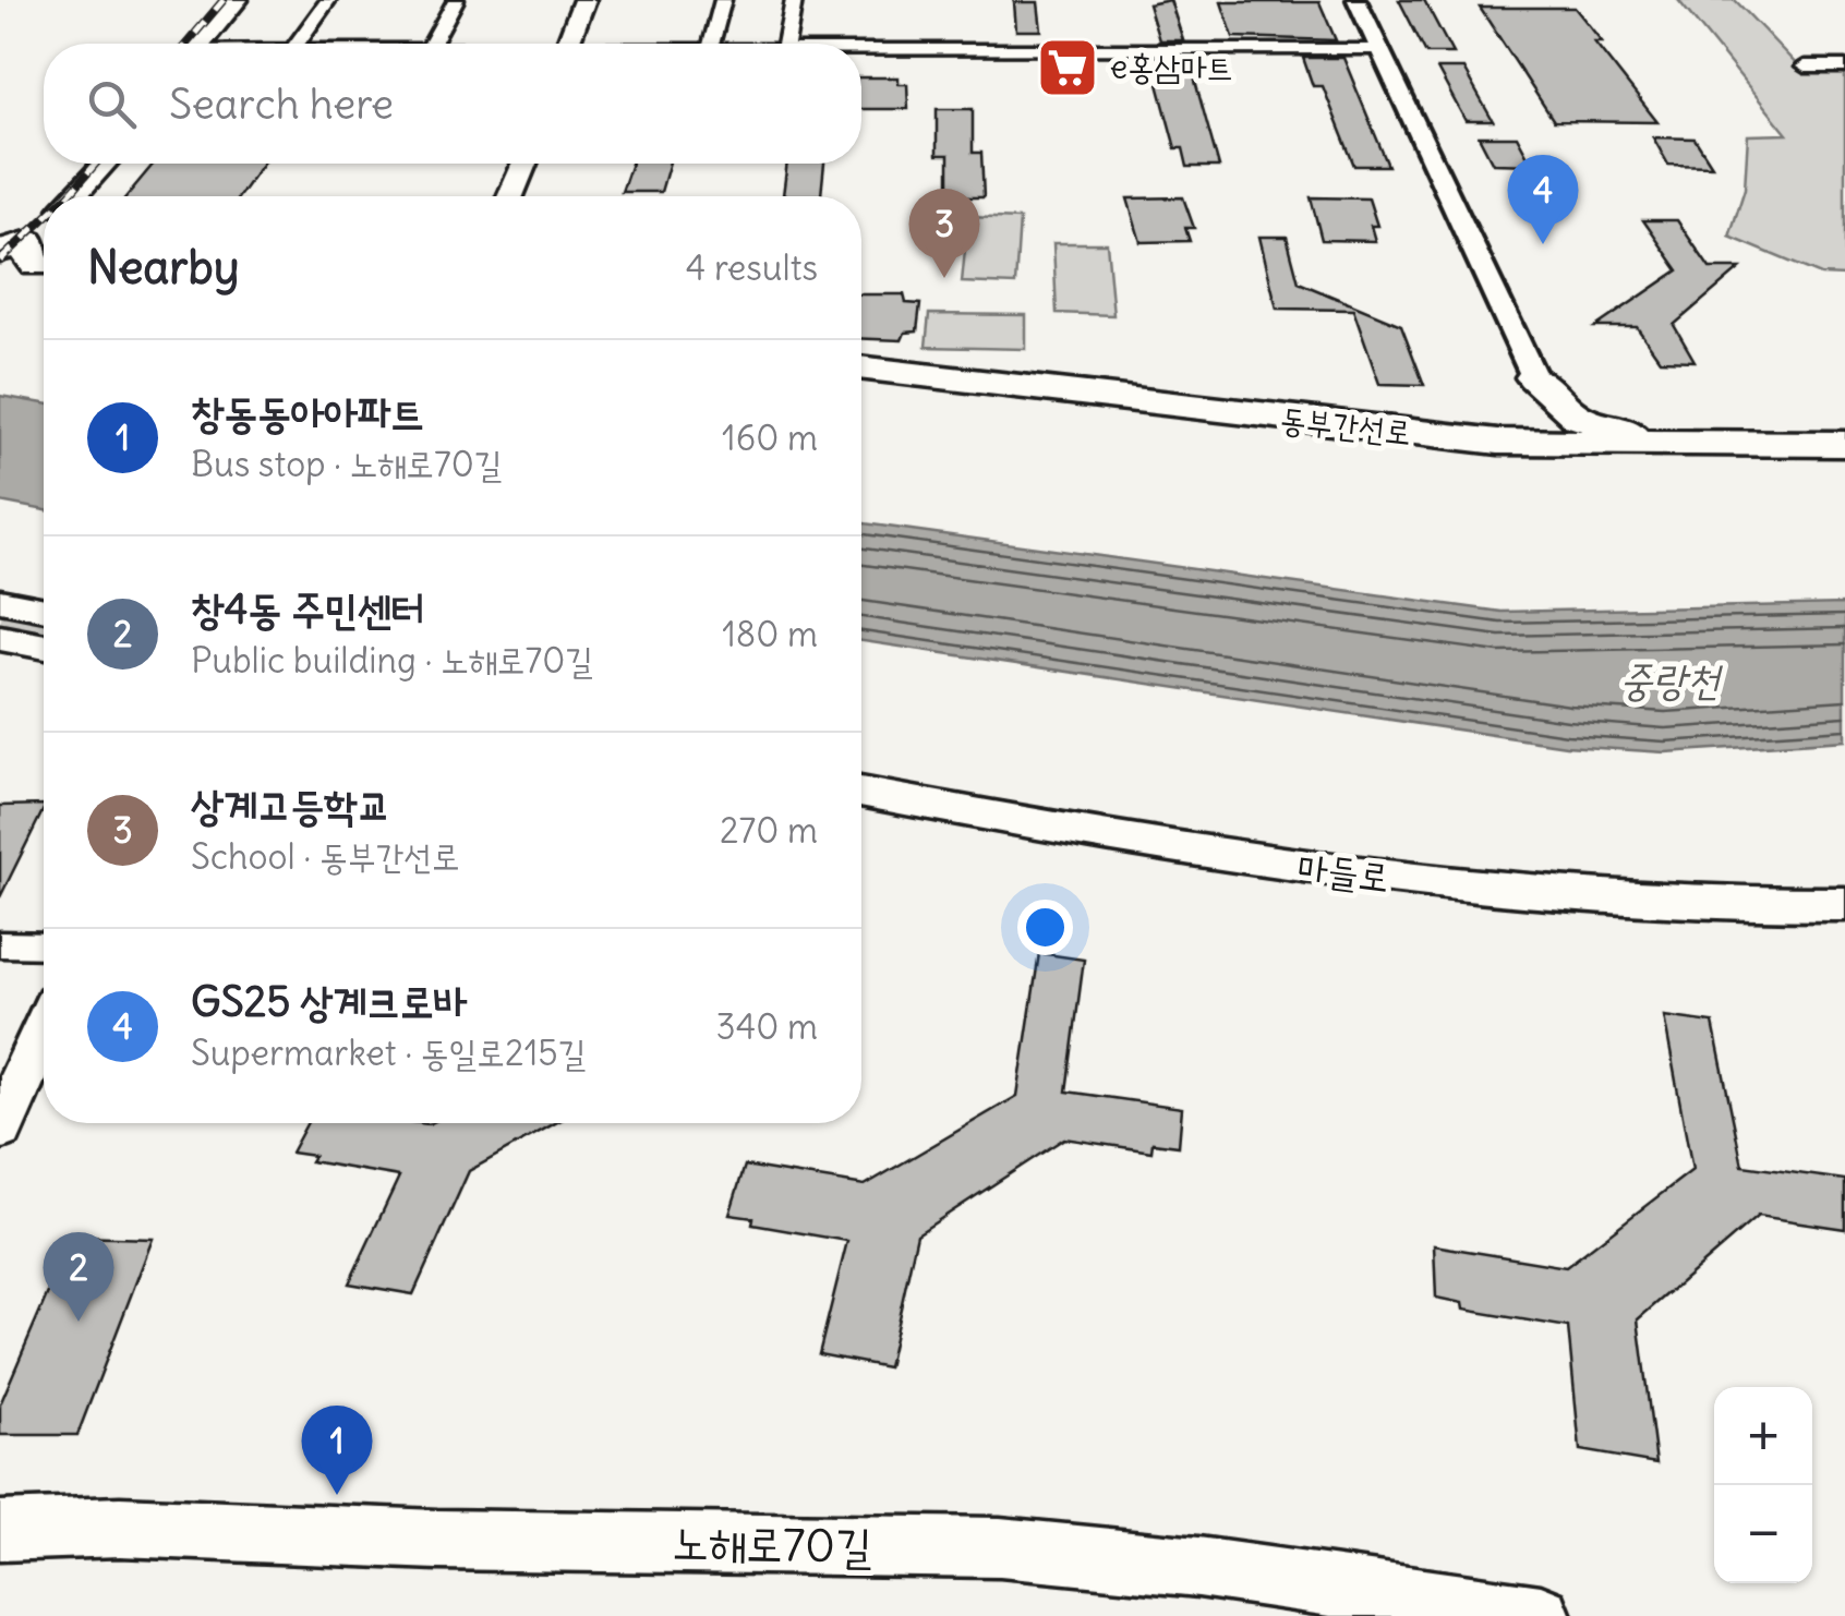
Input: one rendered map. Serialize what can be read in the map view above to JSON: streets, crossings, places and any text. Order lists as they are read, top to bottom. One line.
{"streets":{"highway":["동부간선로"],"main road":["마들로","노해로70길"]},"water":["중랑천"],"places":{"supermarket":["e홍삼마트"]},"page":{"search":"Search here","pins":["4","3","2","1"],"heading":["Nearby","4 results"],"list":[{"mark":"1","name":"창동동아아파트","note":"Bus stop · 노해로70길","value":"160 m"},{"mark":"2","name":"창4동 주민센터","note":"Public building · 노해로70길","value":"180 m"},{"mark":"3","name":"상계고등학교","note":"School · 동부간선로","value":"270 m"},{"mark":"4","name":"GS25 상계크로바","note":"Supermarket · 동일로215길","value":"340 m"}],"map_buttons":["+","−"]}}
